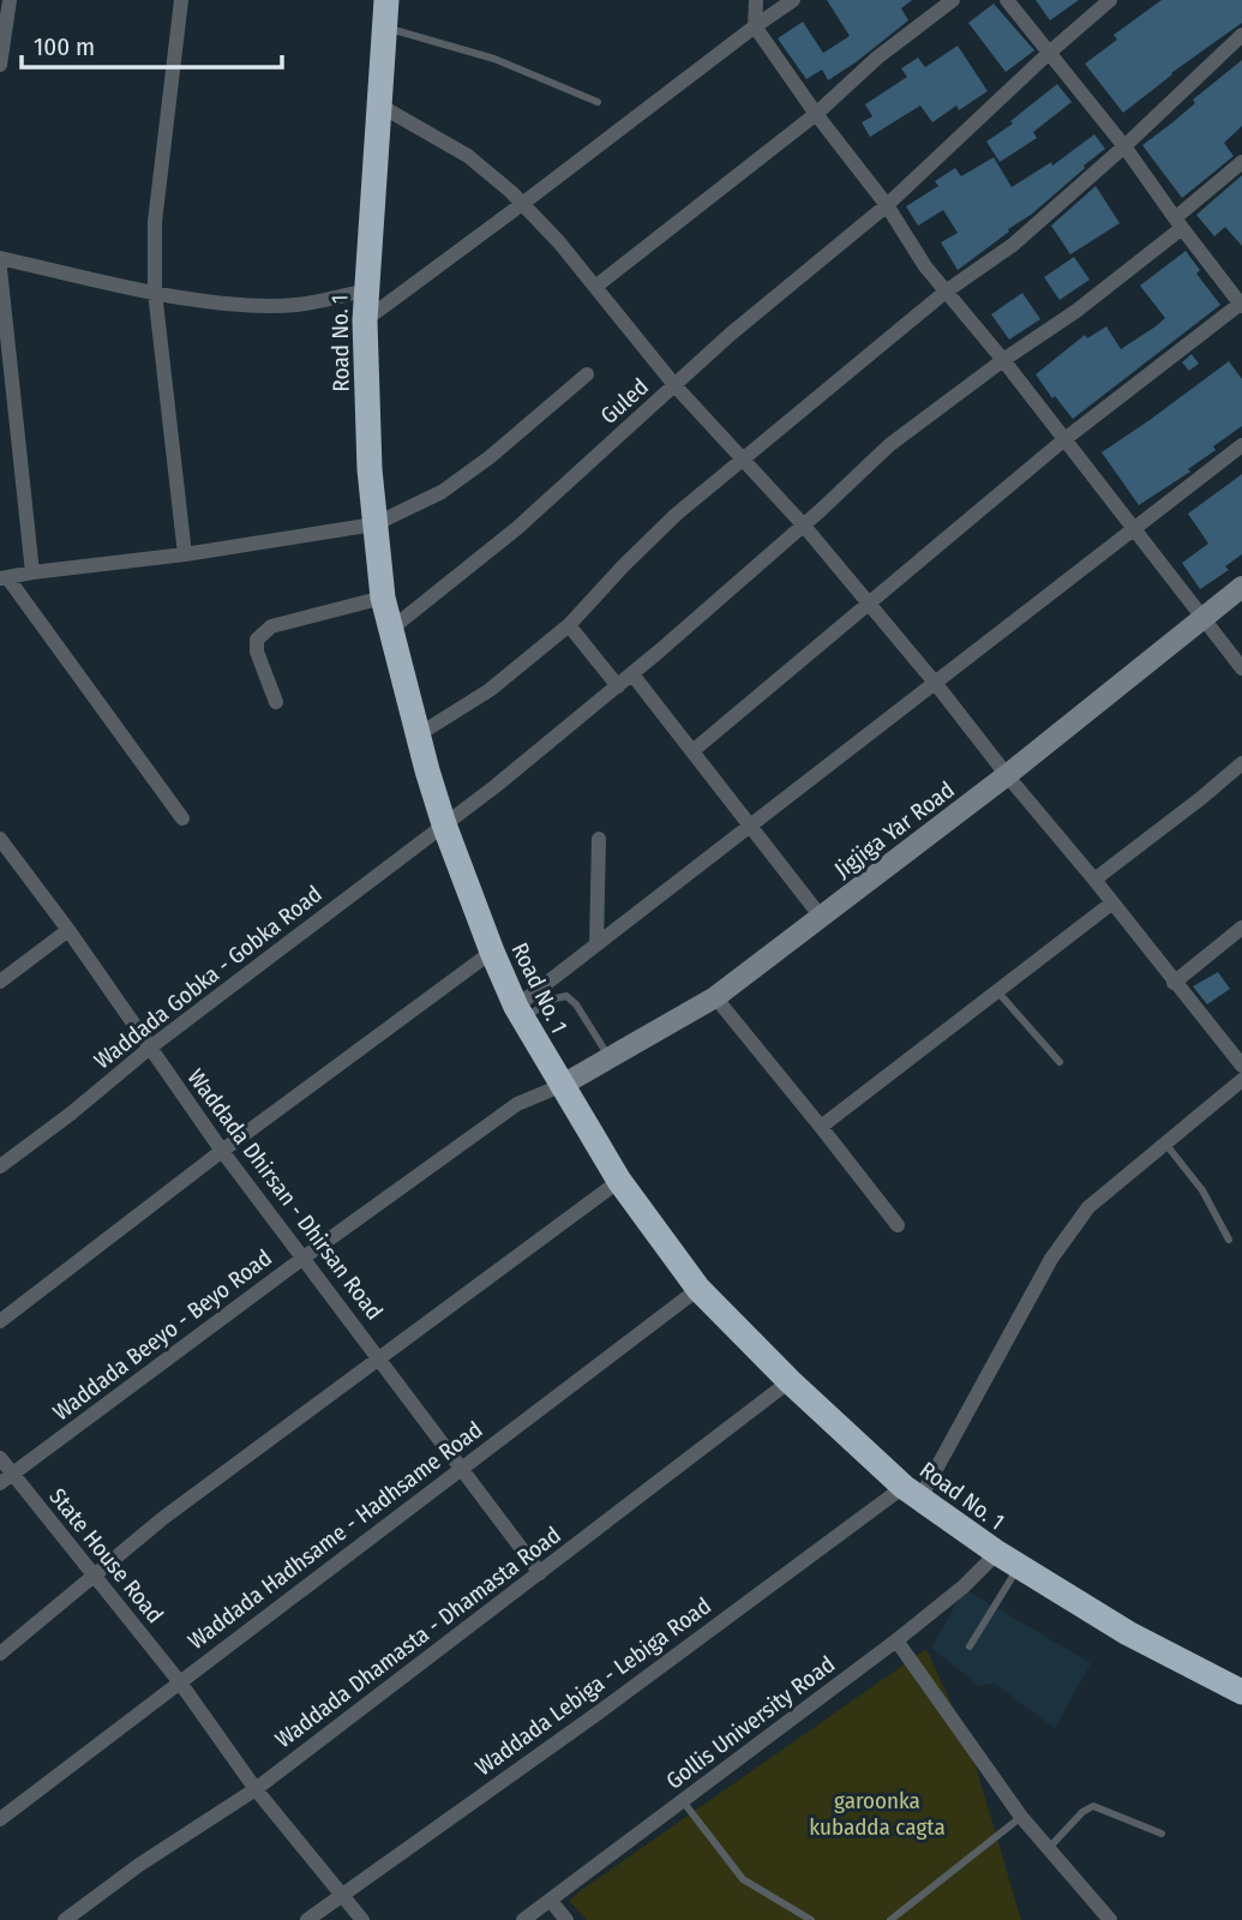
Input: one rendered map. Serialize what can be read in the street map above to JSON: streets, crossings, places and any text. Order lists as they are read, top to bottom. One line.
{"streets":{"highway":["Road No. 1"],"street":["Guled","Jigjiga Yar Road","Waddada Gobka - Gobka Road","Waddada Dhirsan - Dhirsan Road","Waddada Beeyo - Beyo Road","Waddada Hadhsame - Hadhsame Road","State House Road","Waddada Dhamasta - Dhamasta Road","Waddada Lebiga - Lebiga Road","Gollis University Road"]},"crossings":[["Road No. 1","Guled"],["Road No. 1","Jigjiga Yar Road"],["Road No. 1","Waddada Gobka - Gobka Road"],["Road No. 1","Waddada Beeyo - Beyo Road"],["Road No. 1","Waddada Hadhsame - Hadhsame Road"],["Road No. 1","Waddada Dhamasta - Dhamasta Road"],["Road No. 1","Waddada Lebiga - Lebiga Road"],["Road No. 1","Gollis University Road"],["Jigjiga Yar Road","Waddada Beeyo - Beyo Road"],["Waddada Gobka - Gobka Road","Waddada Dhirsan - Dhirsan Road"],["Waddada Dhirsan - Dhirsan Road","Waddada Beeyo - Beyo Road"],["Waddada Dhirsan - Dhirsan Road","Waddada Hadhsame - Hadhsame Road"],["Waddada Dhirsan - Dhirsan Road","Waddada Dhamasta - Dhamasta Road"],["Waddada Beeyo - Beyo Road","State House Road"],["Waddada Hadhsame - Hadhsame Road","State House Road"],["State House Road","Waddada Dhamasta - Dhamasta Road"],["State House Road","Waddada Lebiga - Lebiga Road"]],"parks":["garoonka kubadda cagta"],"scale_bar":"100 m"}
